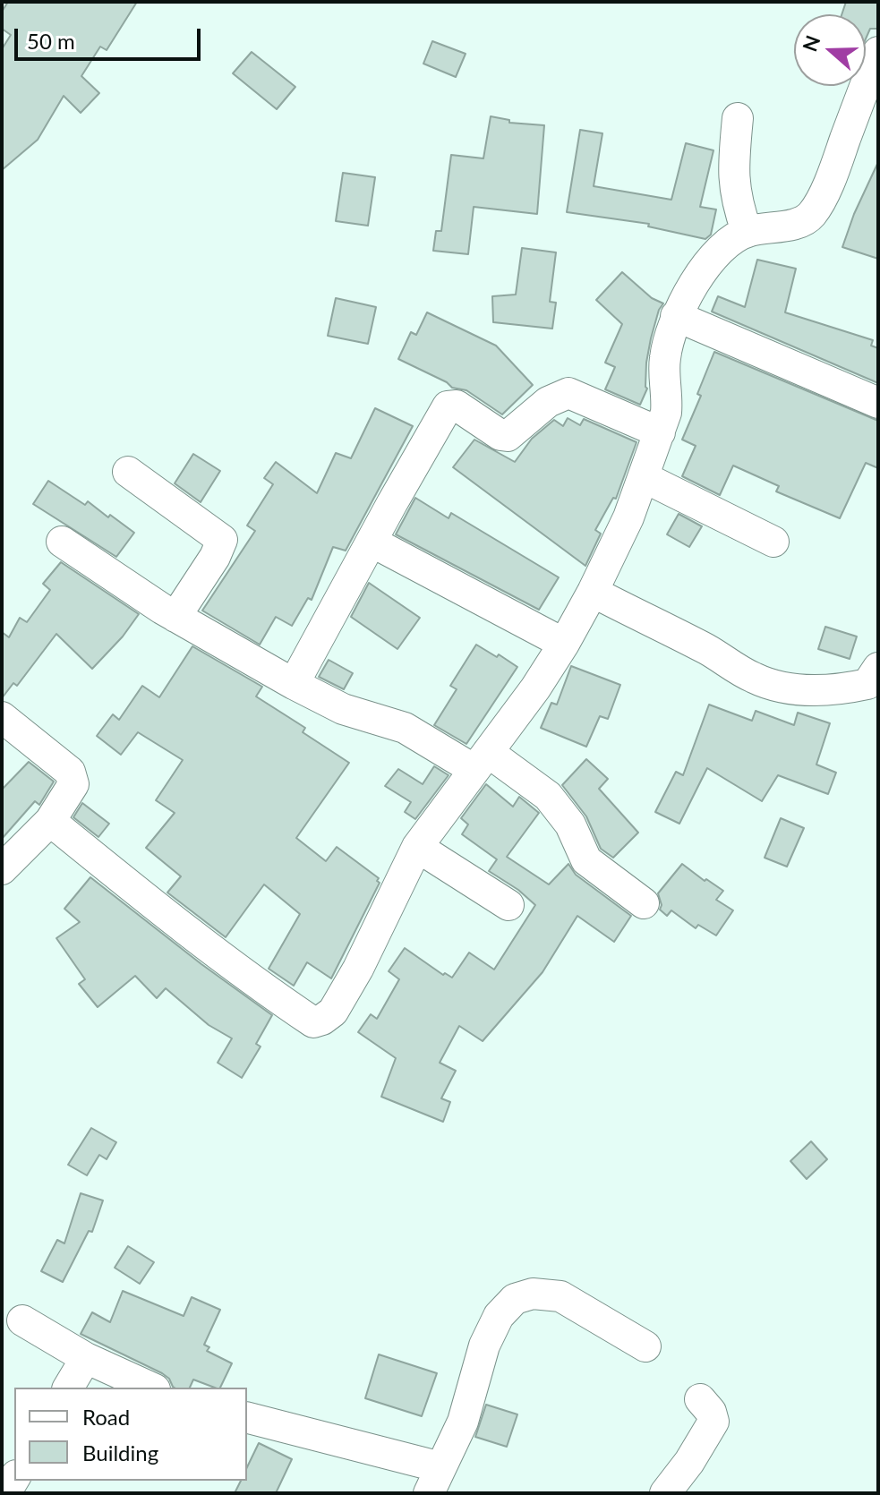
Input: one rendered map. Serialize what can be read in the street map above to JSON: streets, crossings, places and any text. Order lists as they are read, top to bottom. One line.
{"legend":["Road","Building"],"scale_bar":"50 m","north":"left"}
